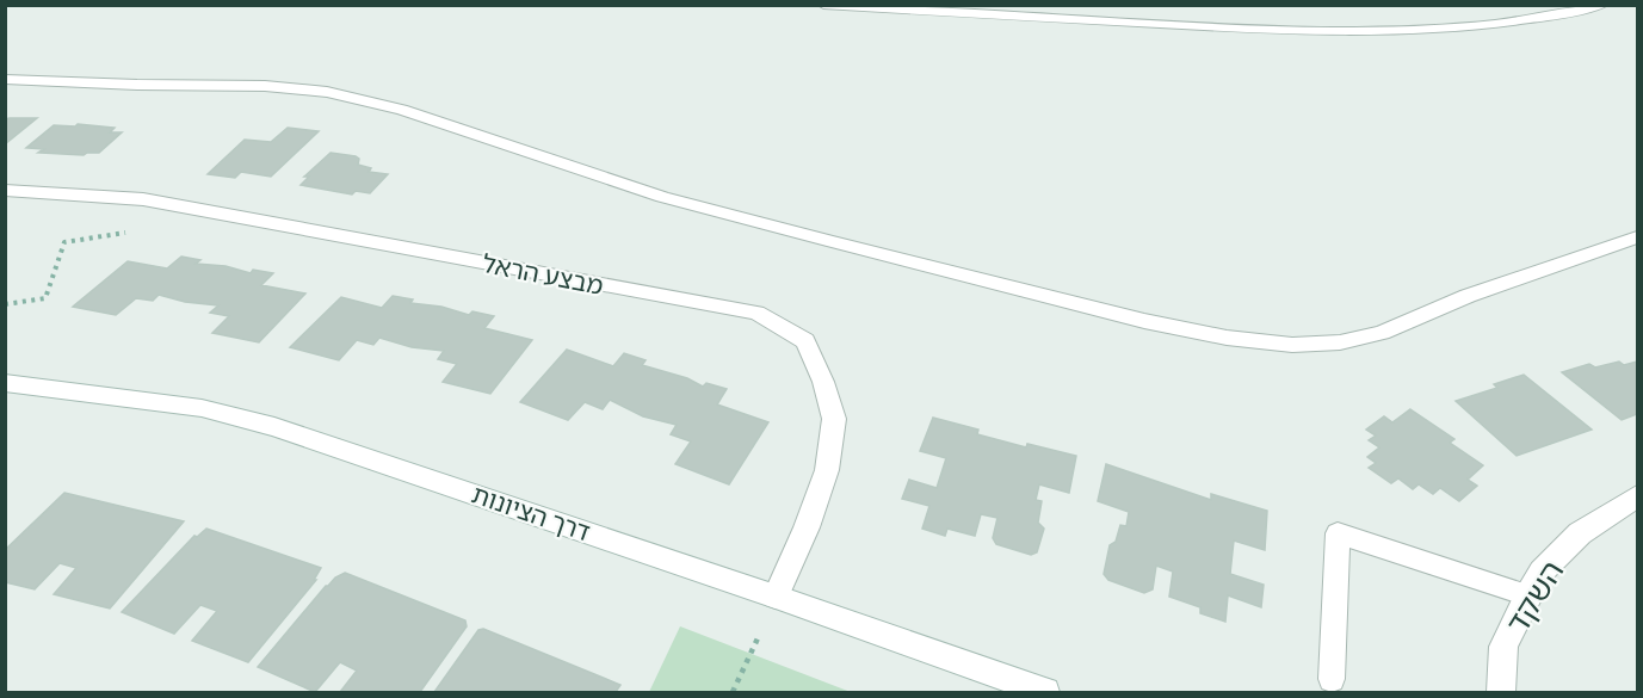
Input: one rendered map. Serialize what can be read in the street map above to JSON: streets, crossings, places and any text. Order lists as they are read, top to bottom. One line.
{"streets":{"street":["מבצע הראל","דרך הציונות","השקד"]},"crossings":[["מבצע הראל","דרך הציונות"]]}
